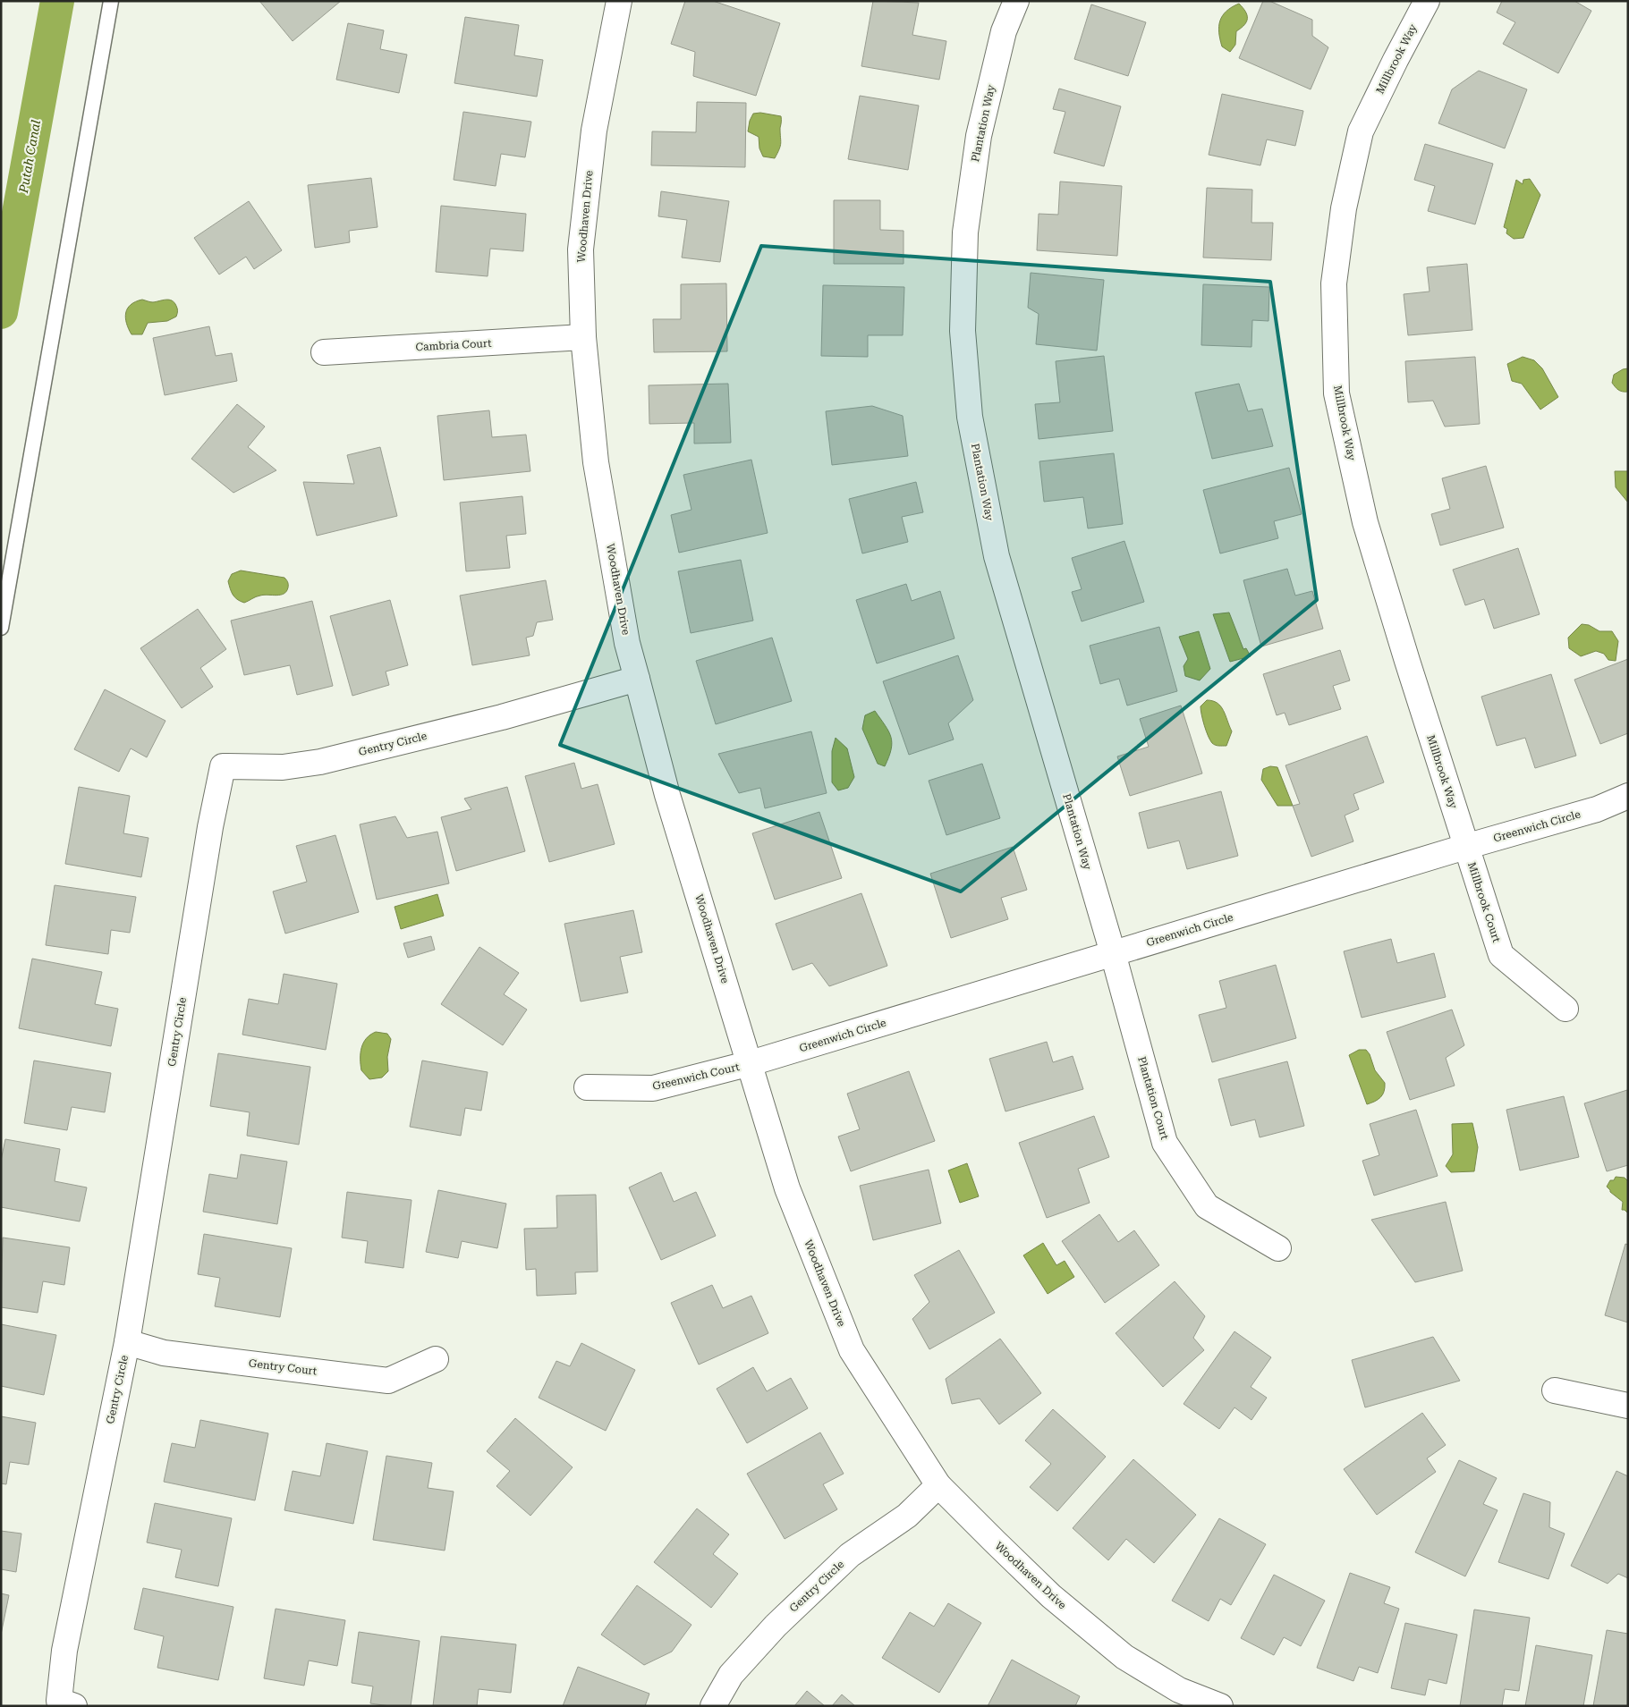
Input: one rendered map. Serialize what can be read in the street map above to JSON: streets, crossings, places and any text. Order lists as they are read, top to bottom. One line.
{"streets":{"street":["Millbrook Way","Plantation Way","Woodhaven Drive","Cambria Court","Gentry Circle","Greenwich Circle","Millbrook Court","Greenwich Court","Plantation Court","Gentry Court"]},"crossings":[["Millbrook Way","Greenwich Circle"],["Millbrook Way","Millbrook Court"],["Plantation Way","Greenwich Circle"],["Plantation Way","Plantation Court"],["Woodhaven Drive","Cambria Court"],["Woodhaven Drive","Gentry Circle"],["Woodhaven Drive","Greenwich Circle"],["Woodhaven Drive","Greenwich Court"],["Gentry Circle","Gentry Court"],["Greenwich Circle","Millbrook Court"],["Greenwich Circle","Greenwich Court"],["Greenwich Circle","Plantation Court"]],"water":["Putah Canal"]}
